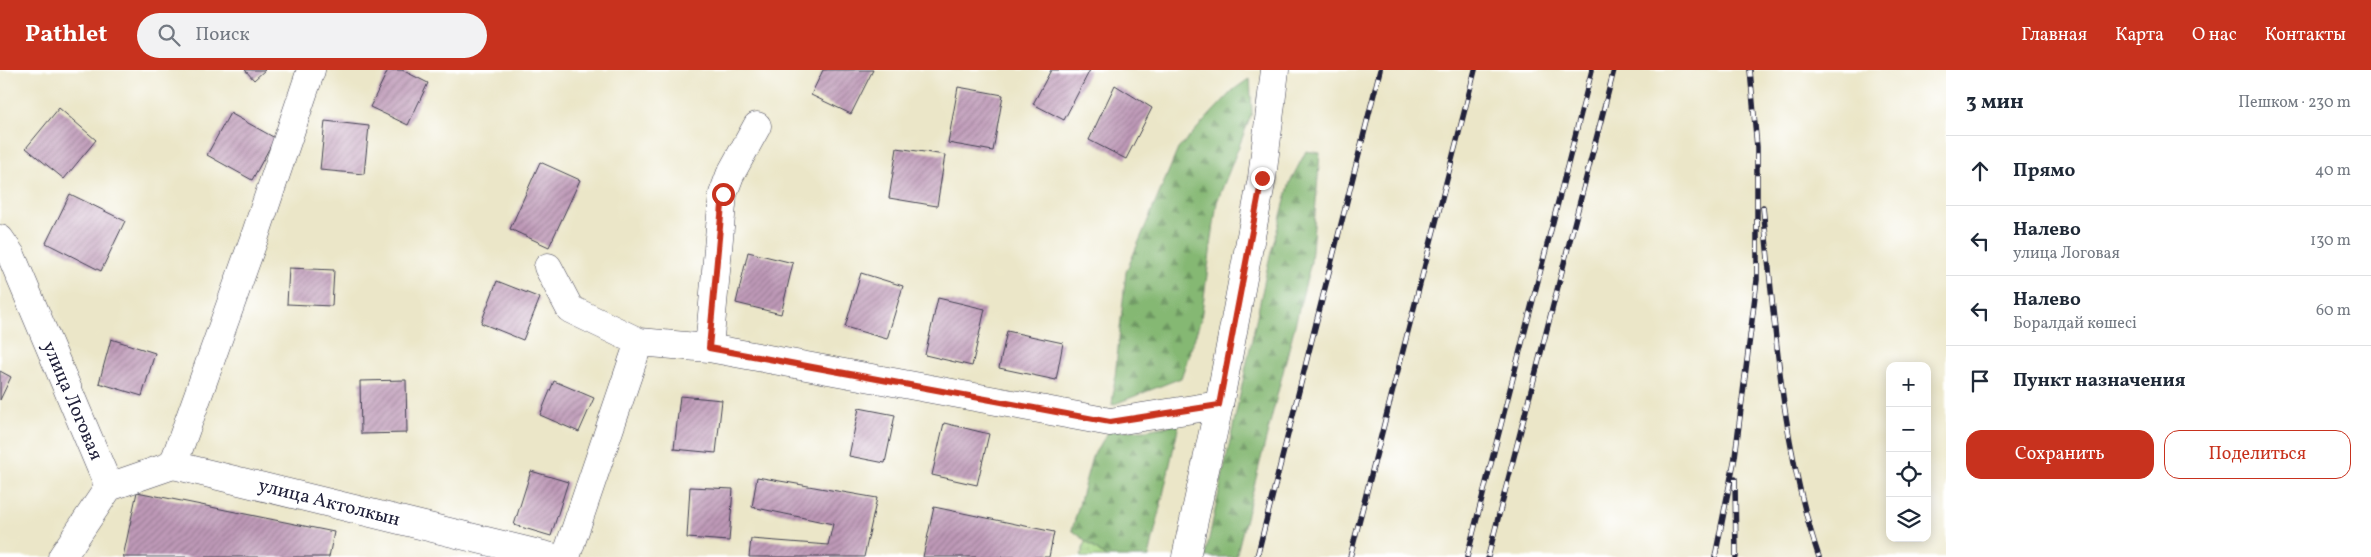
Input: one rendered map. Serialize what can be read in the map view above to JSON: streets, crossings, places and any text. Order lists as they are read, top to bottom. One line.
{"streets":{"street":["улица Логовая","улица Актолкын"]},"page":{"header":"Pathlet","search":"Поиск","nav":["Главная","Карта","О нас","Контакты"],"heading":["3 мин","Пешком · 230 m"],"list":[["Прямо","40 m"],["Налево","улица Логовая","130 m"],["Налево","Боралдай көшесі","60 m"],"Пункт назначения"],"map_buttons":["+","−"],"buttons":["Сохранить","Поделиться"]}}
